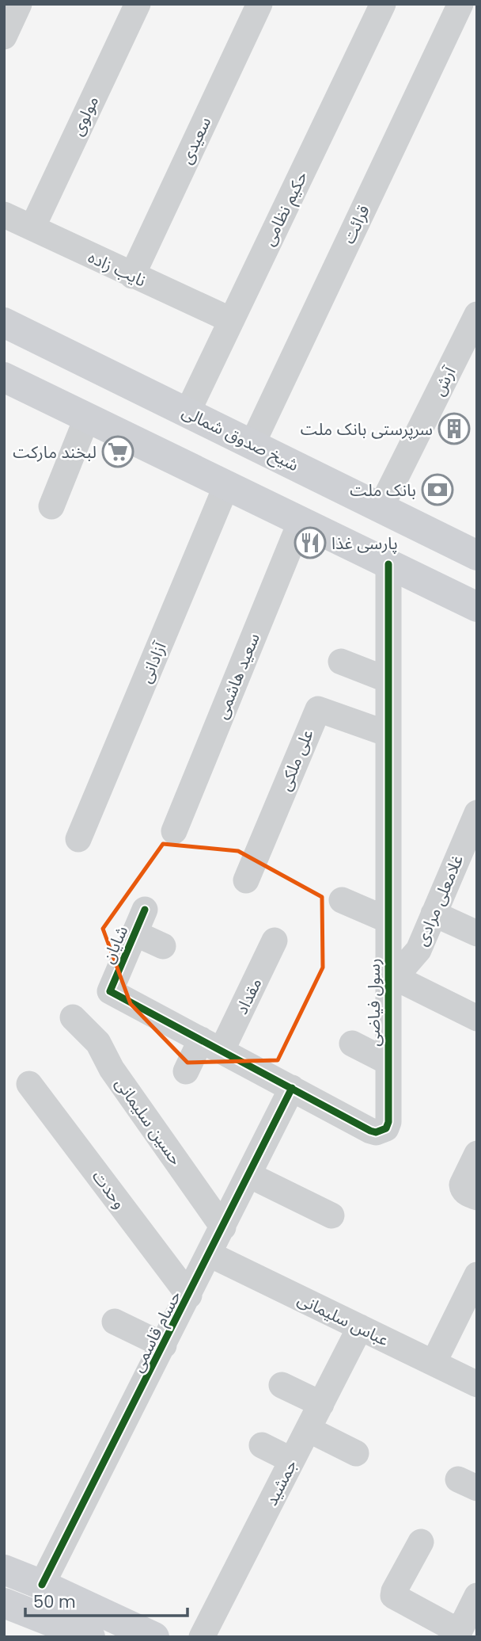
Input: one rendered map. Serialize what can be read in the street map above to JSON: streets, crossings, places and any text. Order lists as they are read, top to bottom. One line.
{"streets":{"main road":["شیخ صدوق شمالی"],"street":["مولوی","سعیدی","حکیم نظامی","قرائت","نایب زاده","آرش","آزادانی","سعید هاشمی","علی ملکی","غلامعلی مرادی","شایان","مقداد","رسول فیاضی","حسین سلیمانی","وحدت","عباس سلیمانی","حسام قاسمی","جمشید"]},"crossings":[["مولوی","نایب زاده"],["سعیدی","نایب زاده"],["حکیم نظامی","نایب زاده"],["حکیم نظامی","شیخ صدوق شمالی"],["قرائت","شیخ صدوق شمالی"],["آرش","شیخ صدوق شمالی"],["علی ملکی","رسول فیاضی"],["غلامعلی مرادی","رسول فیاضی"],["شایان","رسول فیاضی"],["مقداد","رسول فیاضی"],["رسول فیاضی","حسام قاسمی"],["حسین سلیمانی","حسام قاسمی"],["وحدت","حسام قاسمی"],["عباس سلیمانی","حسام قاسمی"],["عباس سلیمانی","جمشید"]],"places":{"building":["سرپرستی بانک ملت"],"supermarket":["لبخند مارکت"],"bank":["بانک ملت"],"restaurant":["پارسی غذا"]},"scale_bar":"50 m"}
